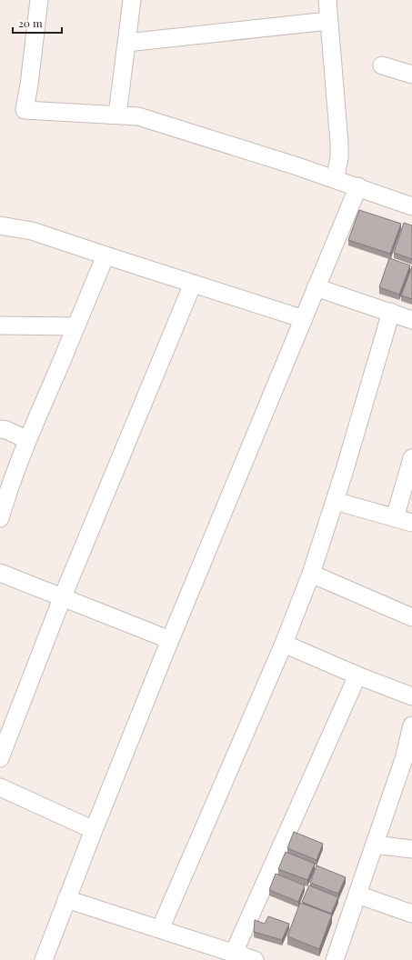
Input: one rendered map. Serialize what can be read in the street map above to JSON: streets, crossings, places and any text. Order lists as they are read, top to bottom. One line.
{"scale_bar":"20 m"}
